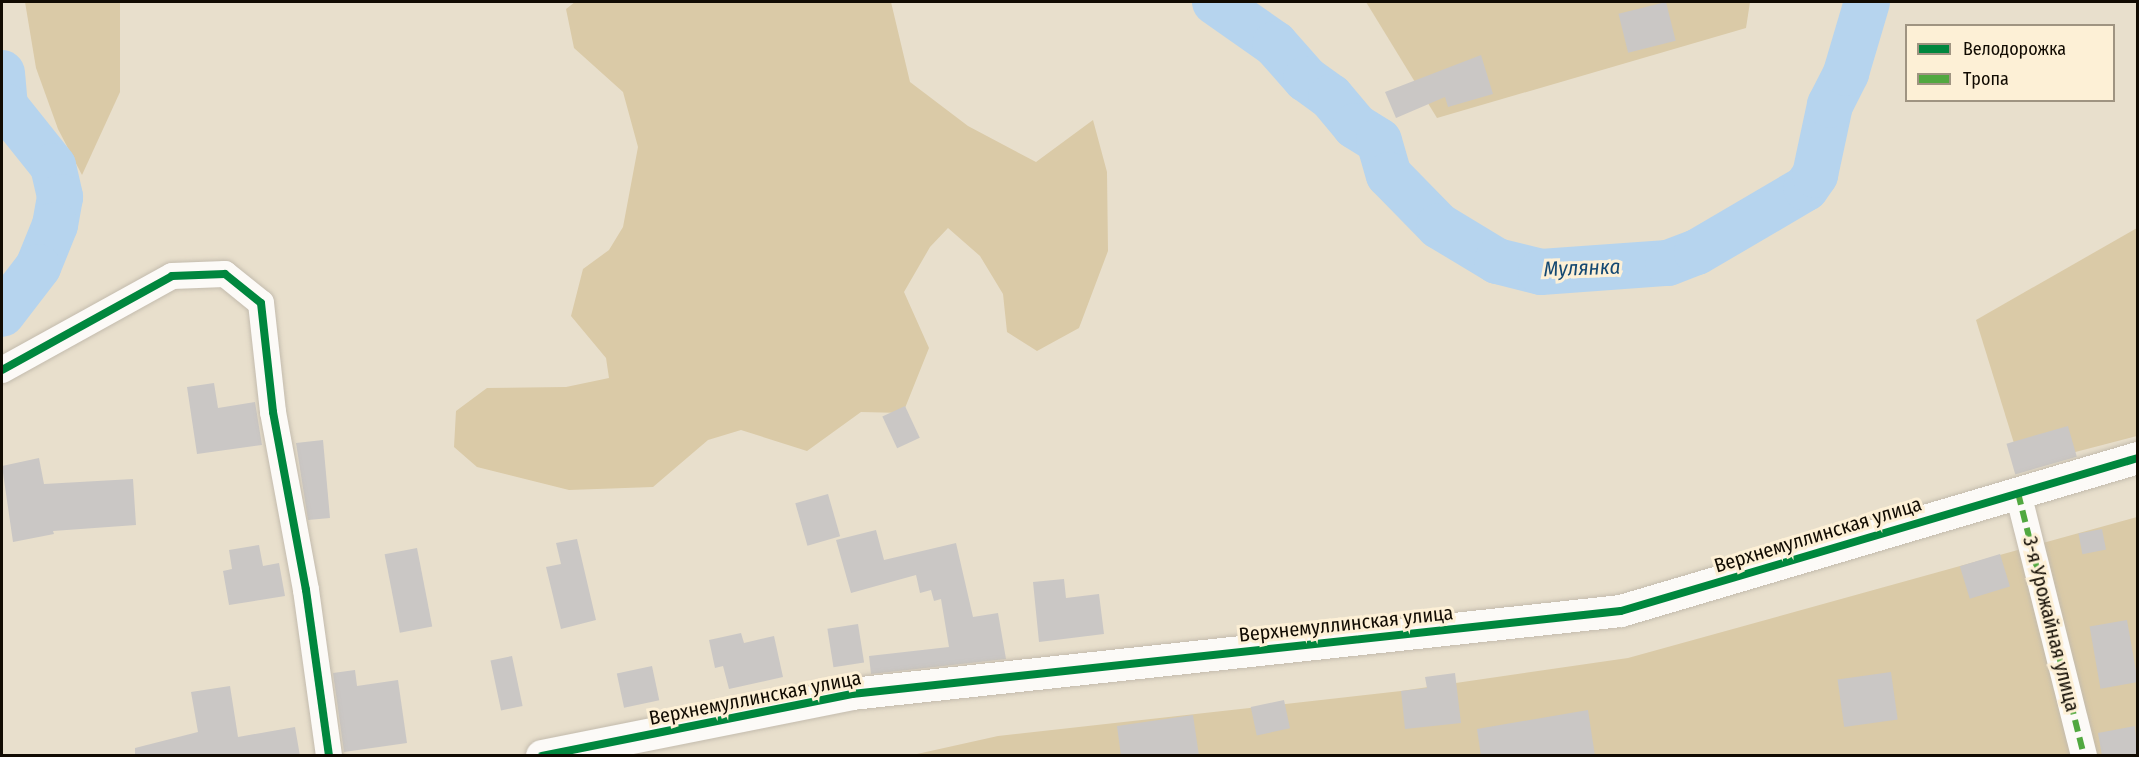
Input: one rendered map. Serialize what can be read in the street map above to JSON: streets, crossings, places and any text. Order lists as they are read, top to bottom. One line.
{"streets":{"street":["Верхнемуллинская улица","3-я Урожайная улица"]},"crossings":[["Верхнемуллинская улица","3-я Урожайная улица"]],"water":["Мулянка"],"legend":["Велодорожка","Тропа"]}
